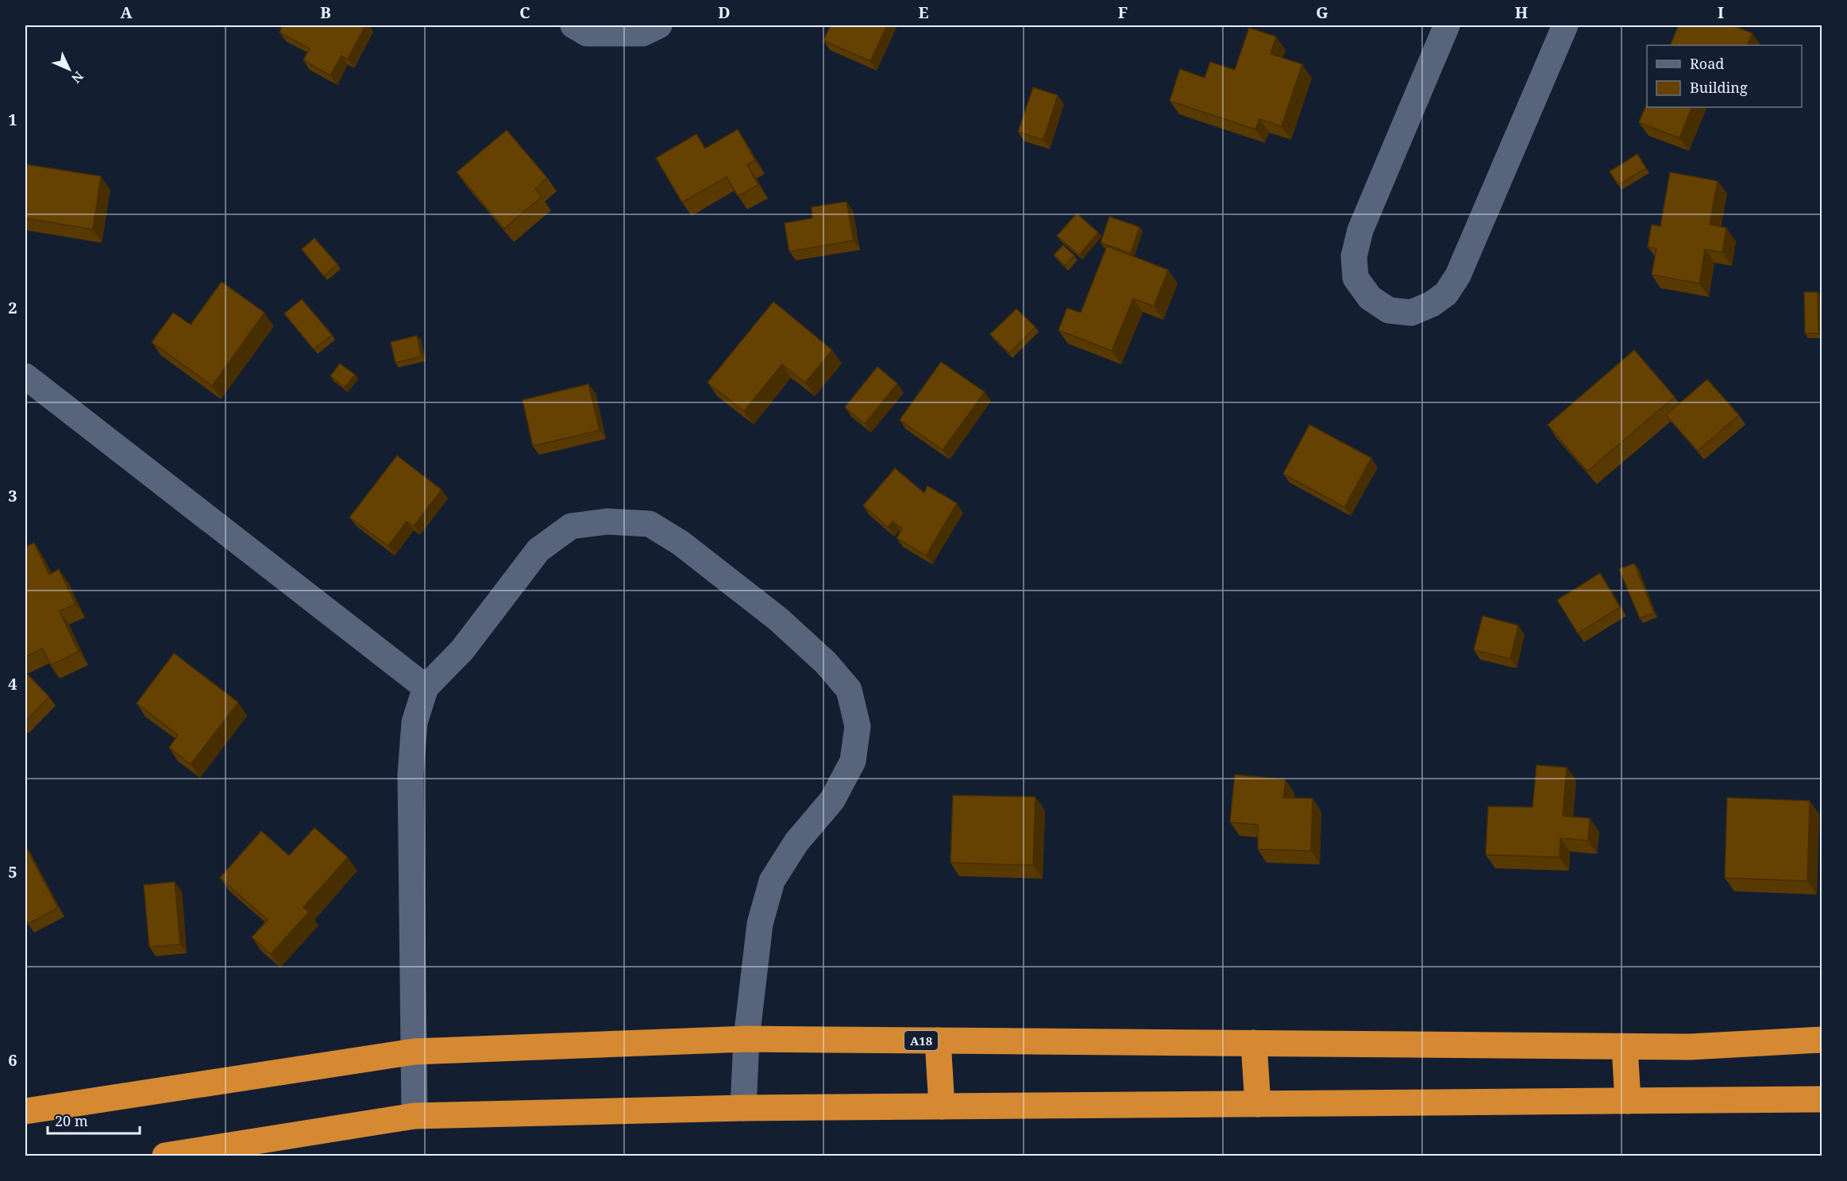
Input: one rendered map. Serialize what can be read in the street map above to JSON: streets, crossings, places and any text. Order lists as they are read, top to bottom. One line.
{"streets":{"highway":["A18"]},"legend":["Road","Building"],"scale_bar":"20 m","north":"bottom right","grid":{"columns":["A","B","C","D","E","F","G","H","I"],"rows":["1","2","3","4","5","6"]}}
